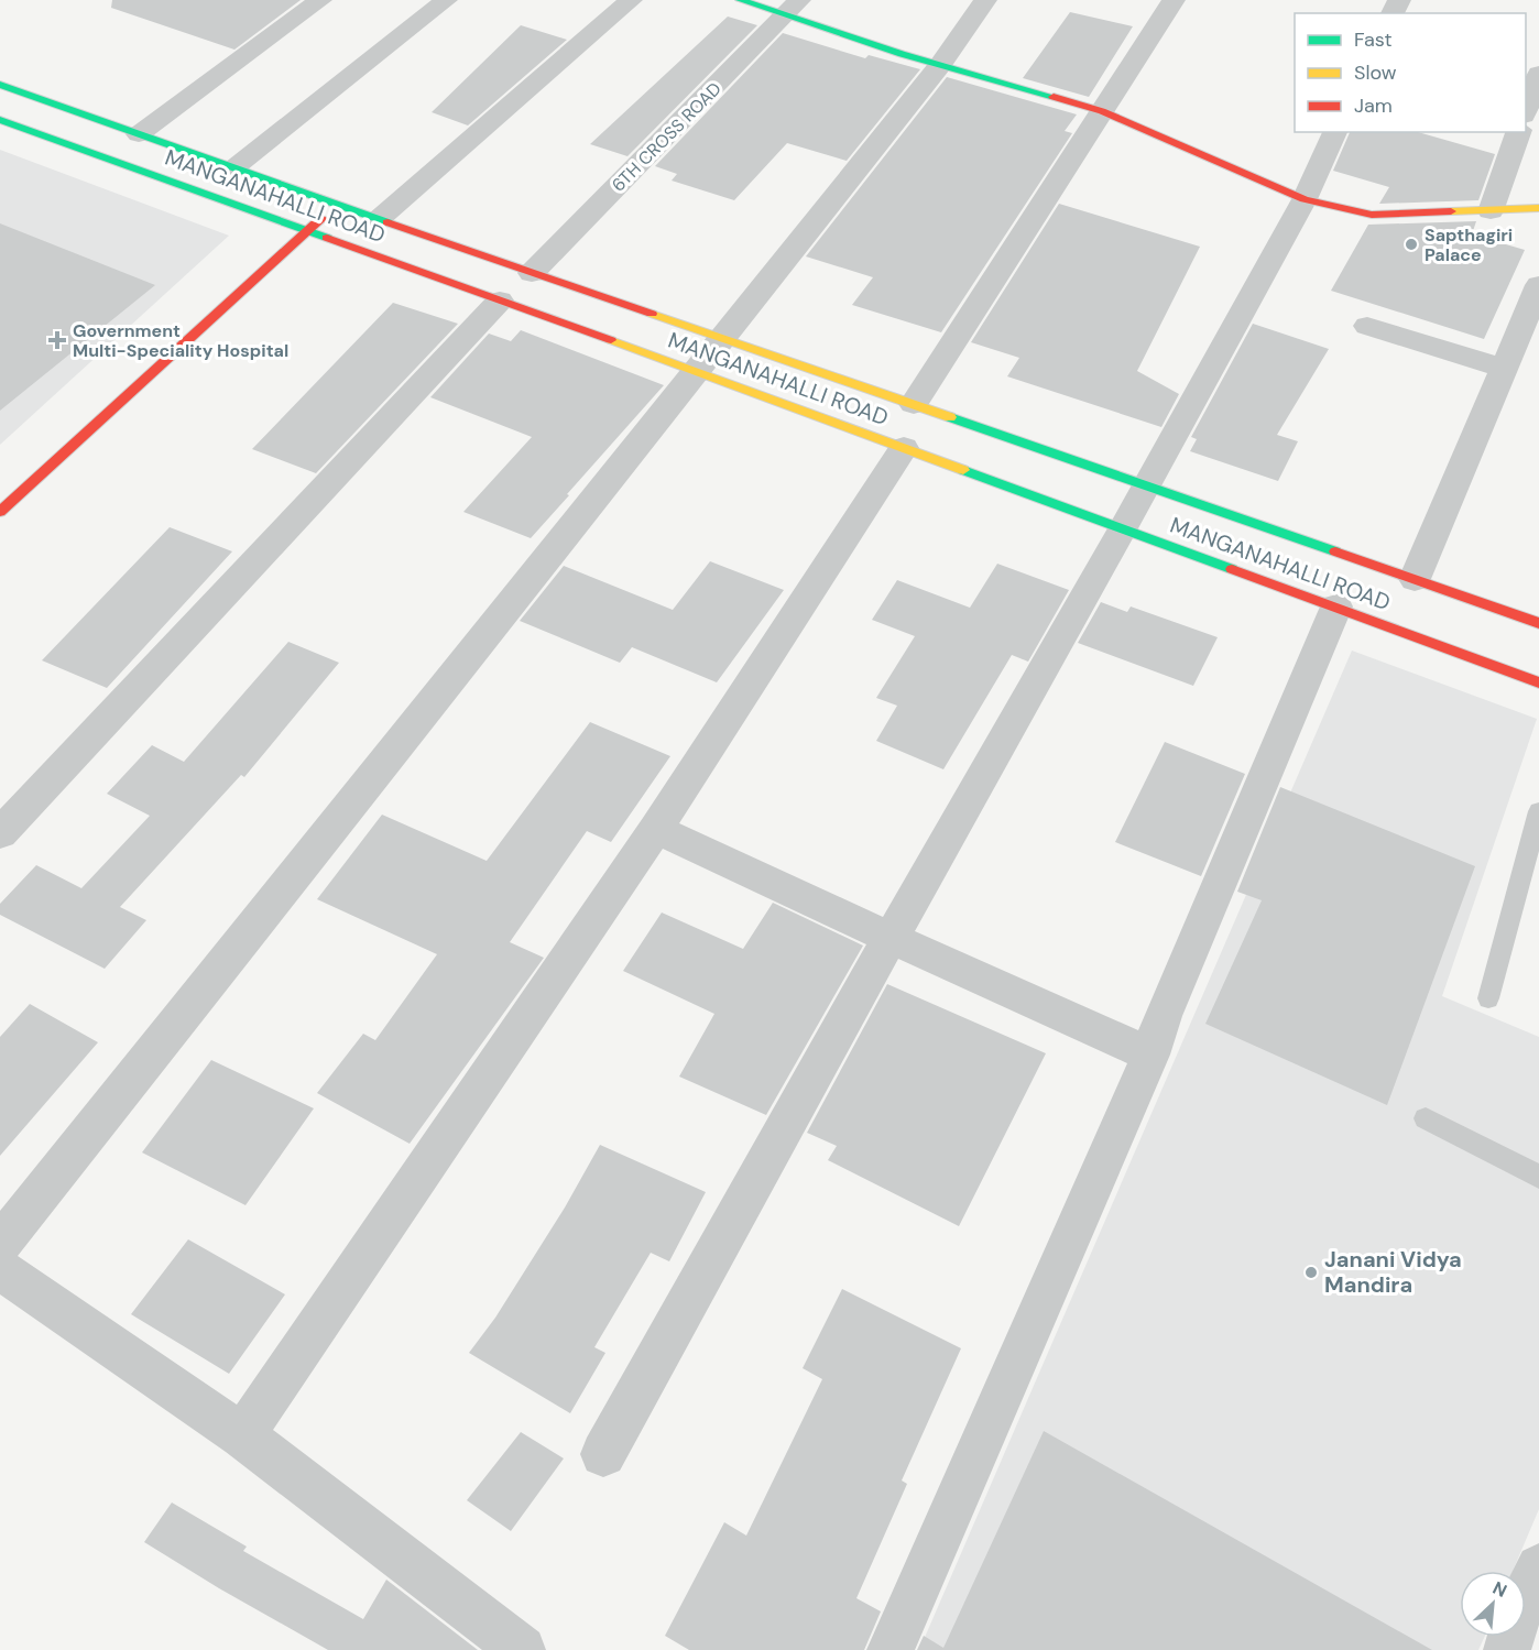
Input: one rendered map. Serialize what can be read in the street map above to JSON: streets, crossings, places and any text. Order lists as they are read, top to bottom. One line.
{"streets":{"main road":["MANGANAHALLI ROAD"],"street":["6TH CROSS ROAD"]},"crossings":[["6TH CROSS ROAD","MANGANAHALLI ROAD"]],"places":{"other":["Sapthagiri Palace","Janani Vidya Mandira"],"health":["Government Multi-Speciality Hospital"]},"legend":["Fast","Slow","Jam"],"north":"top right"}
